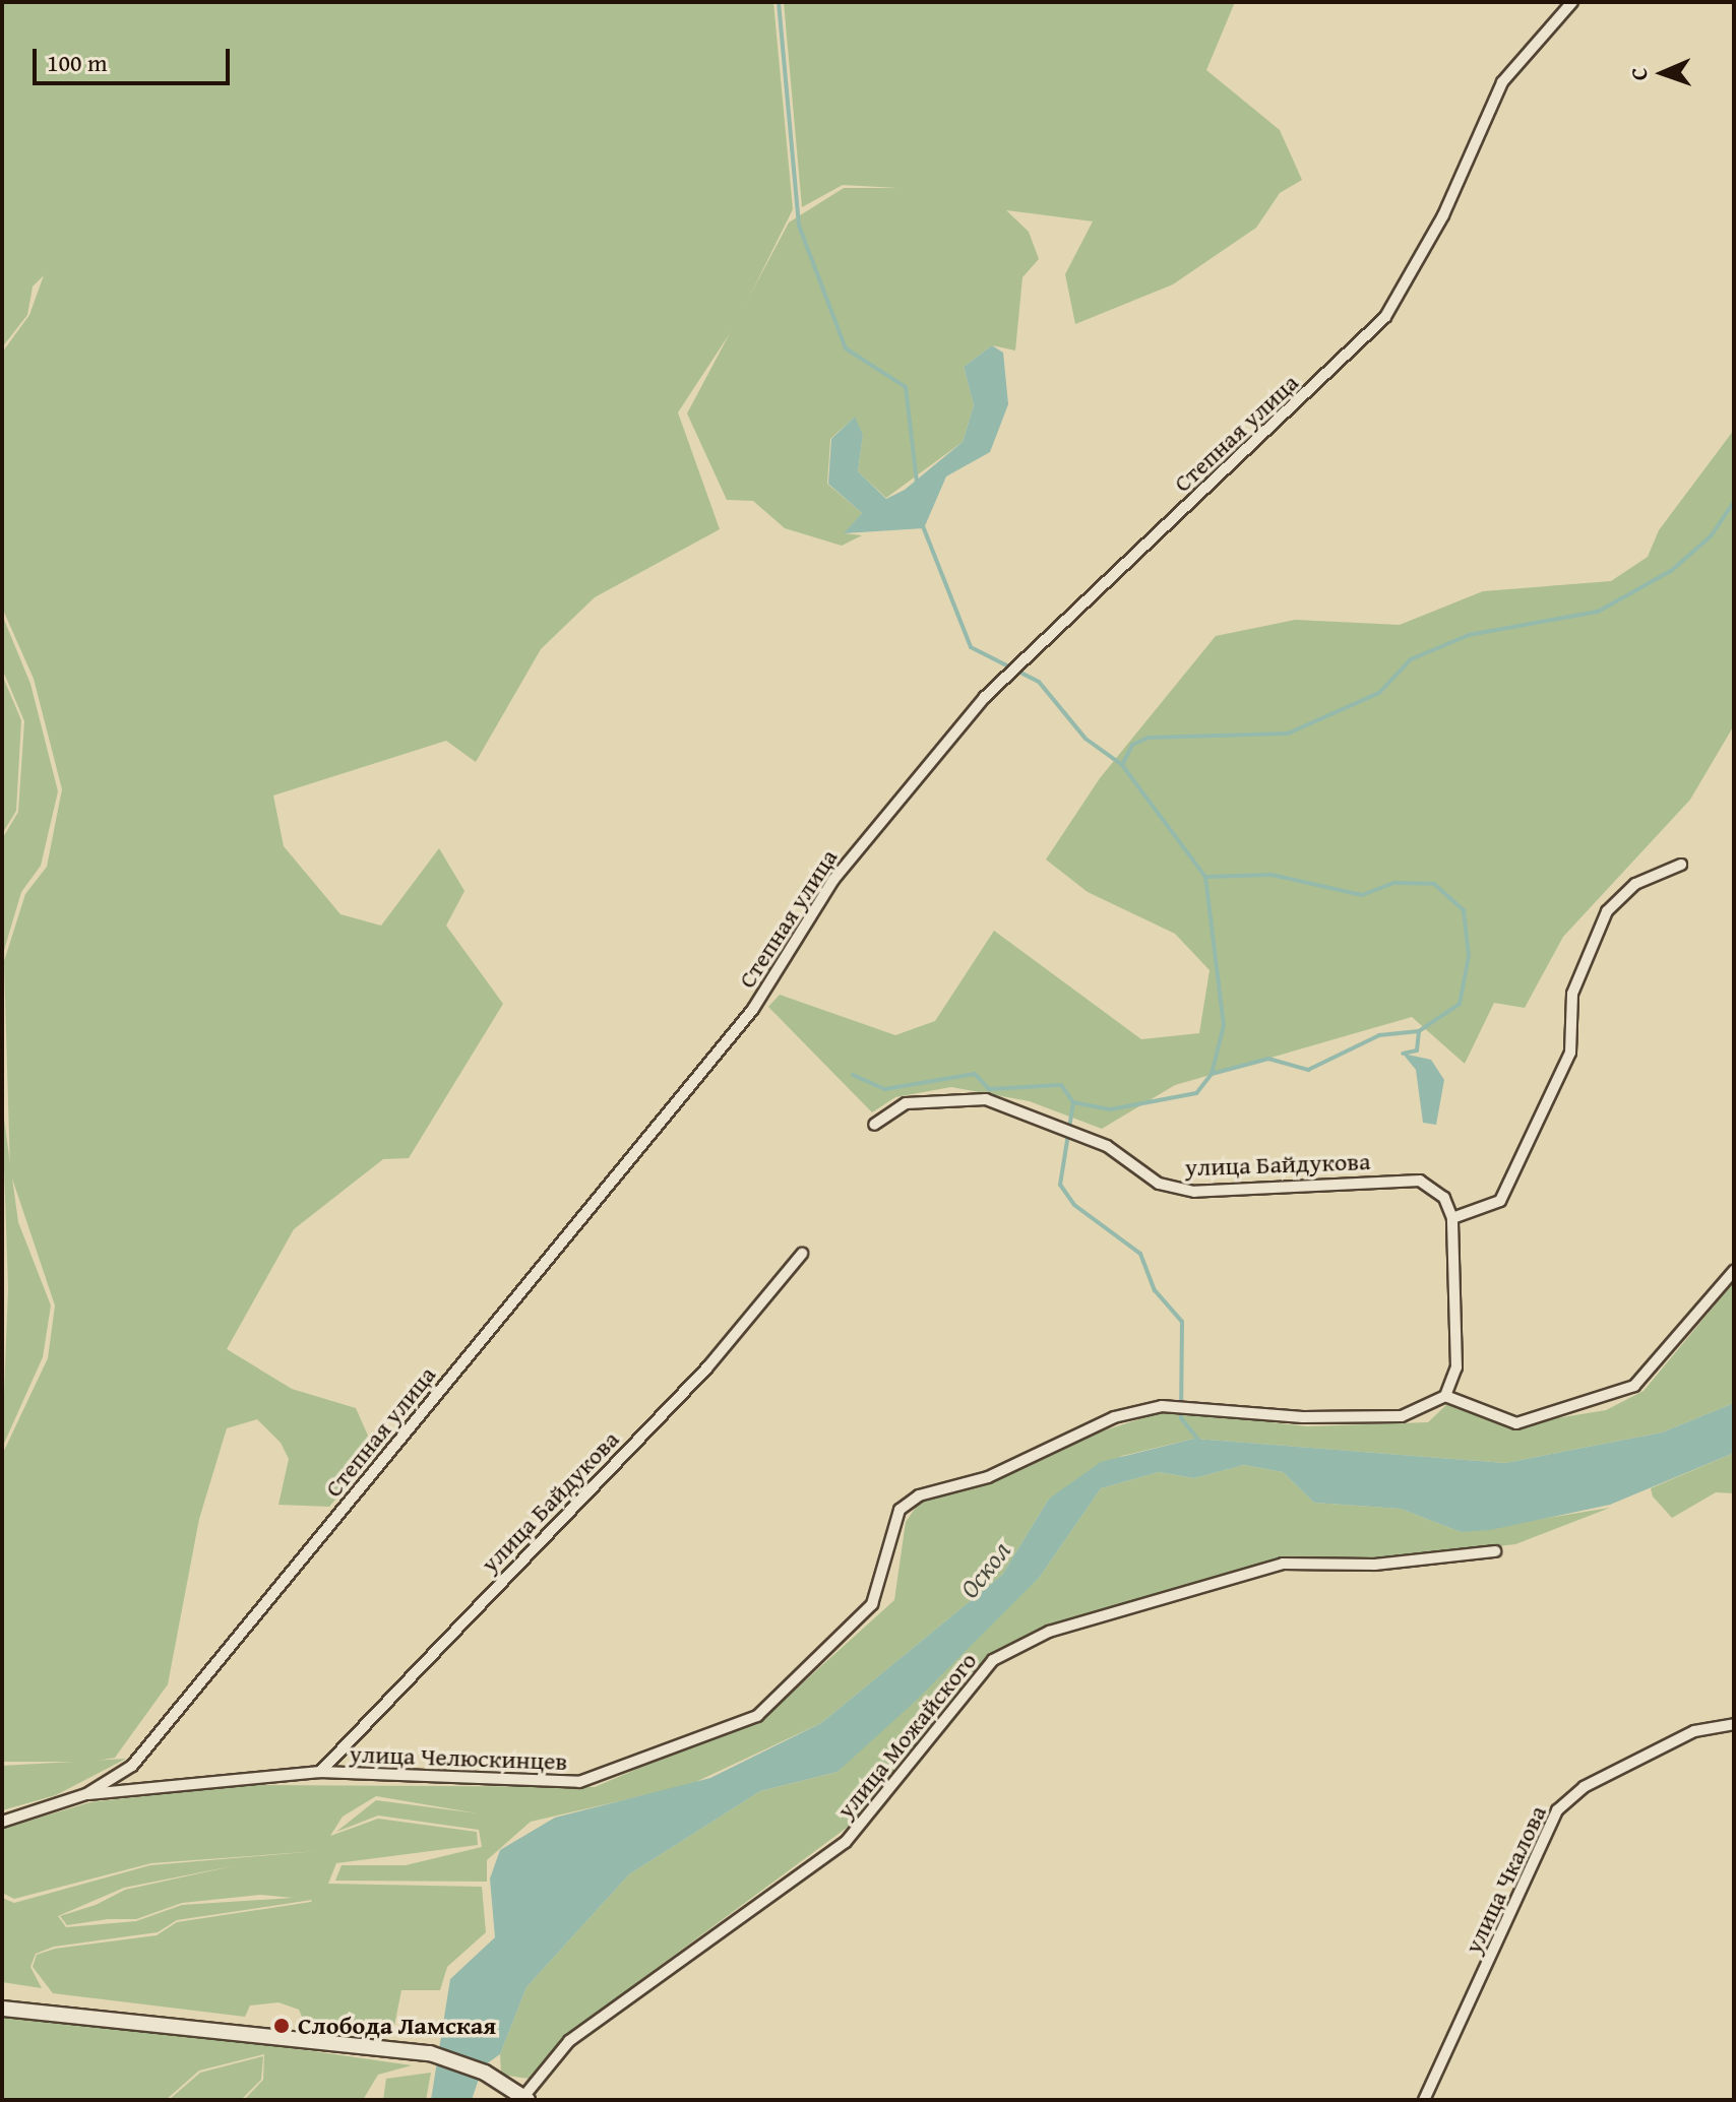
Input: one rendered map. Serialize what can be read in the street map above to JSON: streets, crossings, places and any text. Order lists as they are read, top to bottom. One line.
{"streets":{"street":["Степная улица","улица Байдукова","улица Можайского","улица Челюскинцев","улица Чкалова"]},"crossings":[["Степная улица","улица Челюскинцев"],["улица Байдукова","улица Челюскинцев"]],"water":["Оскол"],"places":["Слобода Ламская"],"scale_bar":"100 m","north":"left"}
